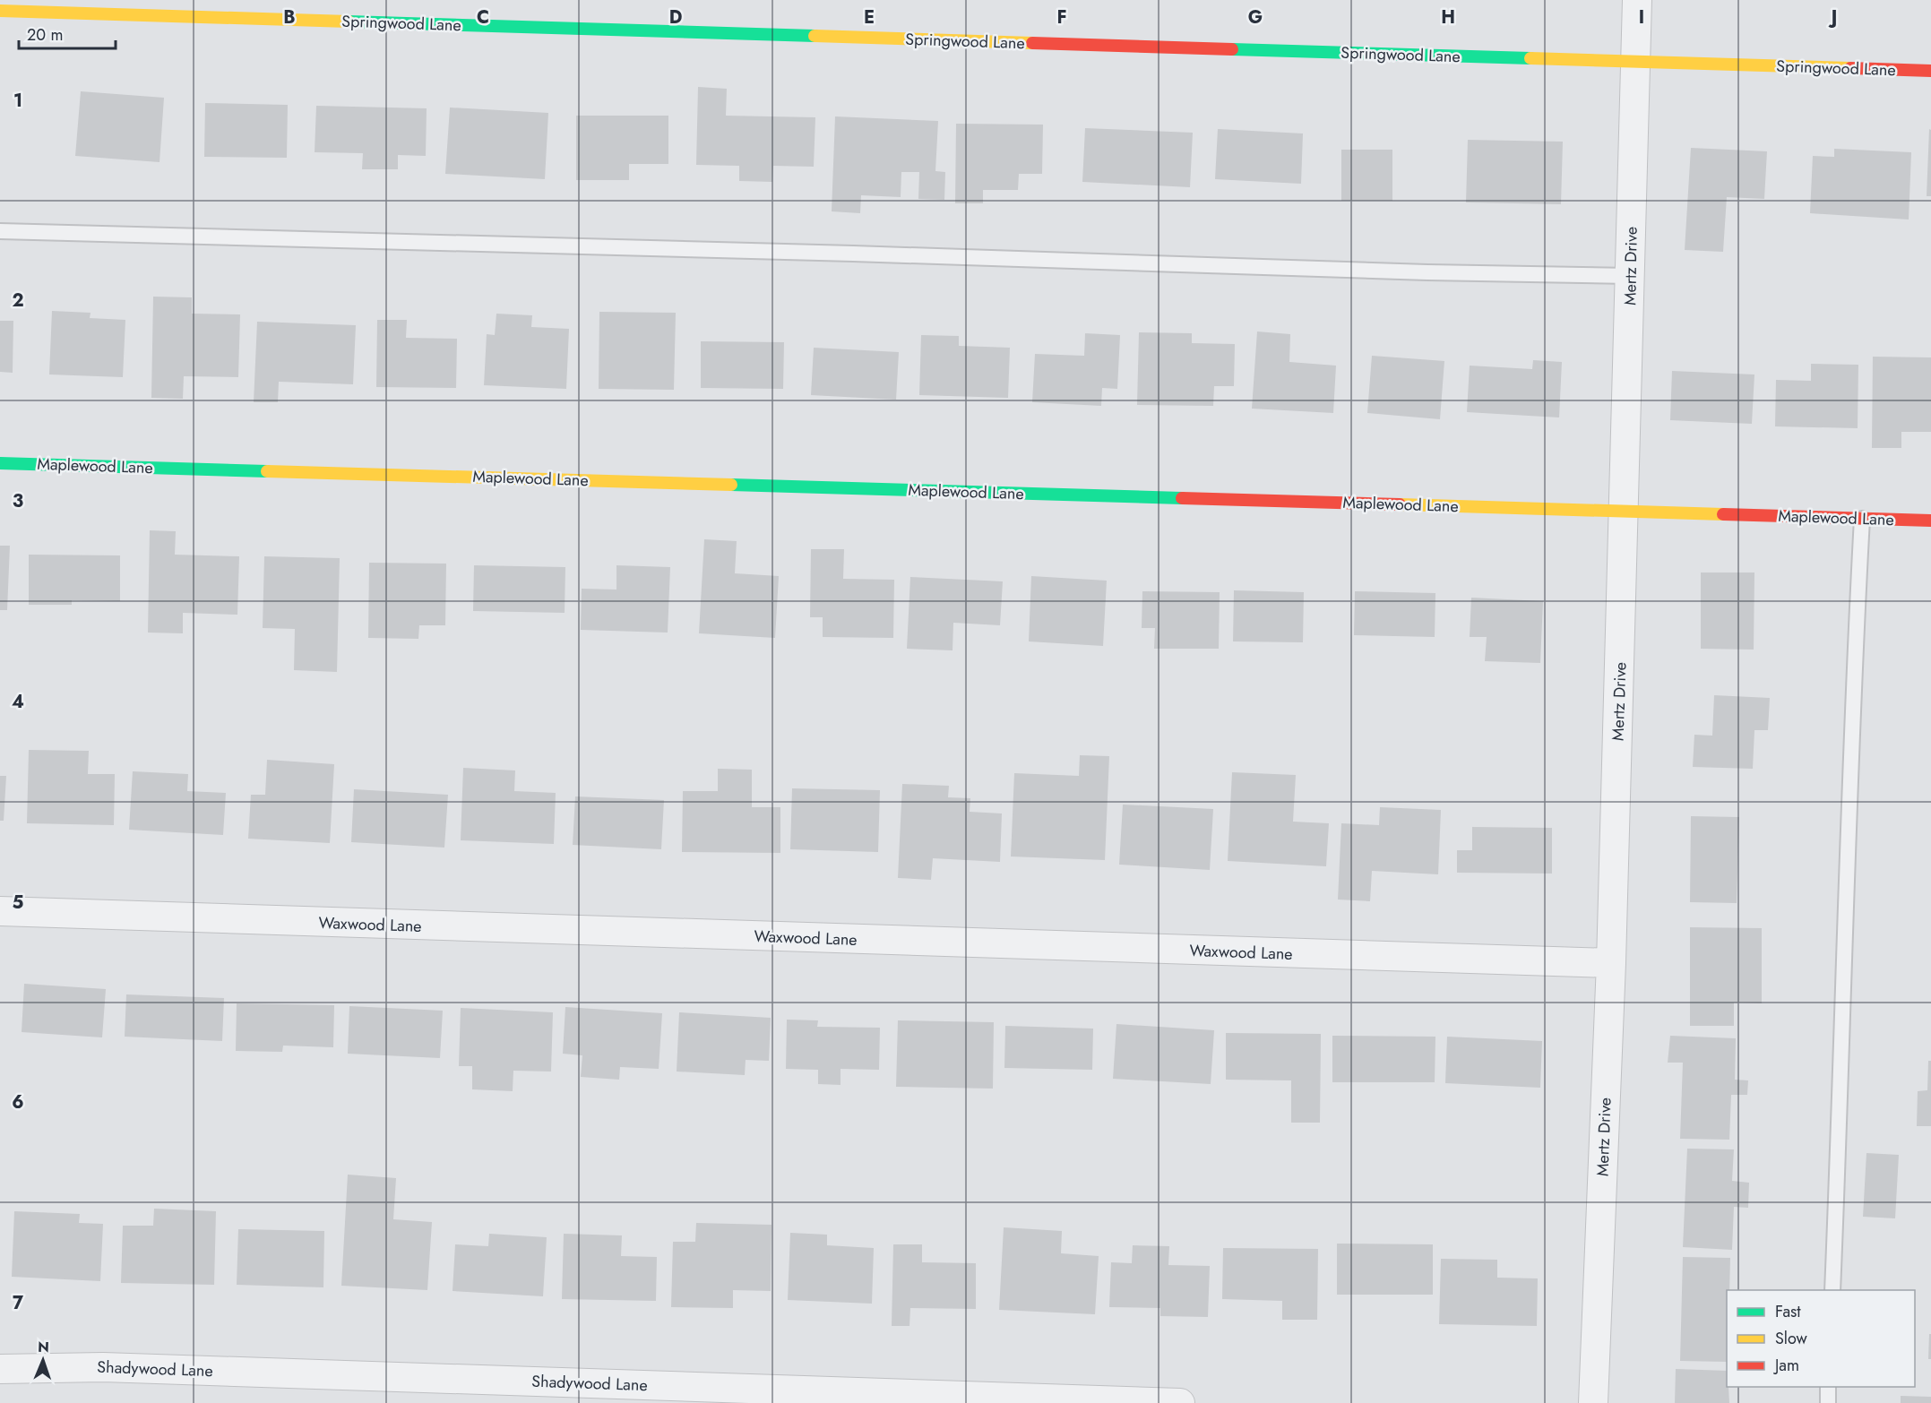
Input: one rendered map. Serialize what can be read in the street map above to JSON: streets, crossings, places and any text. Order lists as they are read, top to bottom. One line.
{"streets":{"street":["Springwood Lane","Mertz Drive","Maplewood Lane","Waxwood Lane","Shadywood Lane"]},"crossings":[["Springwood Lane","Mertz Drive"],["Mertz Drive","Maplewood Lane"],["Mertz Drive","Waxwood Lane"]],"legend":["Fast","Slow","Jam"],"scale_bar":"20 m","north":"top","grid":{"columns":["B","C","D","E","F","G","H","I","J"],"rows":["1","2","3","4","5","6","7"]}}
